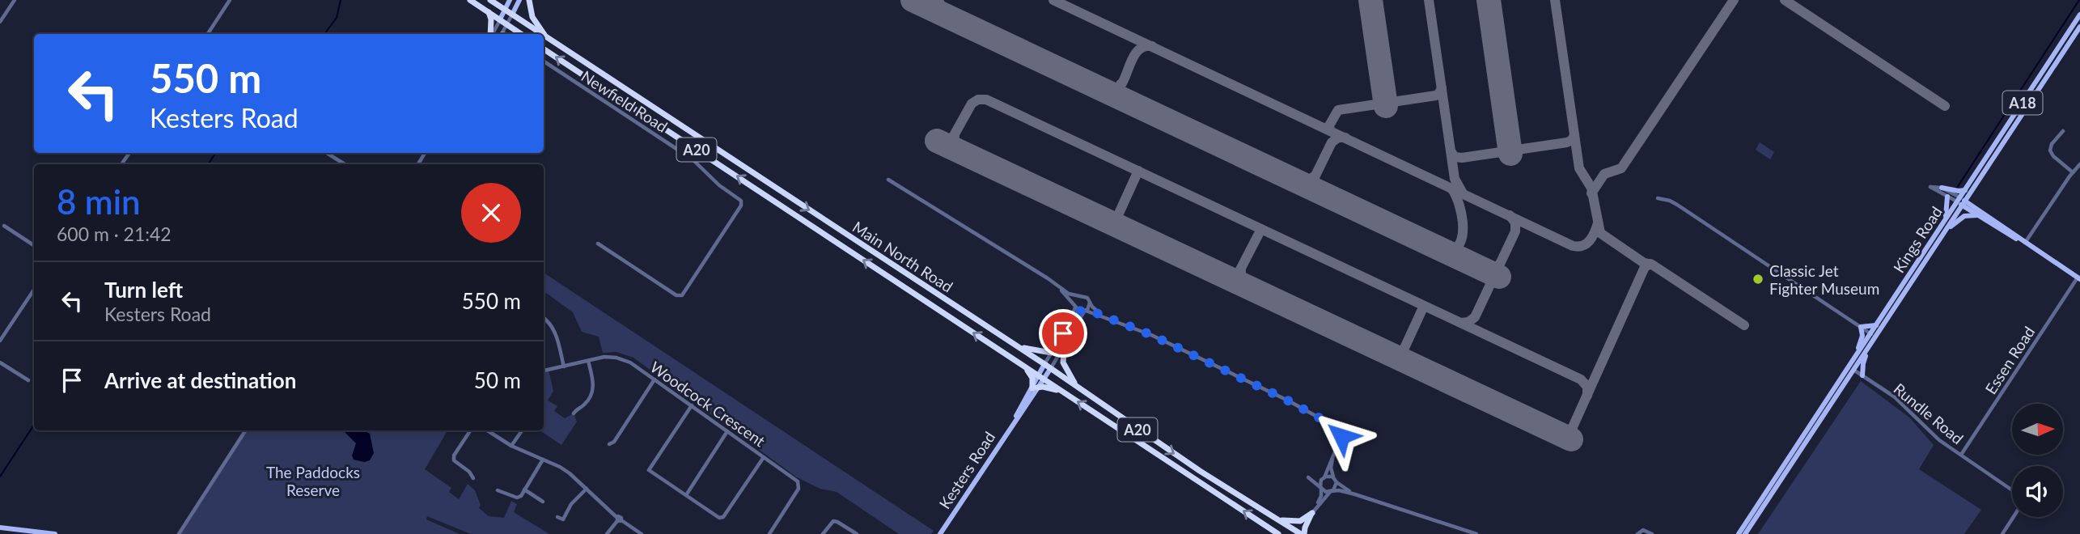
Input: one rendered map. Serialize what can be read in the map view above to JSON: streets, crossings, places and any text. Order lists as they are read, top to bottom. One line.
{"streets":{"highway":["A20","Main North Road"],"main road":["A18","Kings Road","Kesters Road"],"street":["Newfield Road","Essen Road","Woodcock Crescent","Rundle Road"]},"crossings":[["Kings Road","Rundle Road"],["Main North Road","Kesters Road"],["Essen Road","Rundle Road"]],"parks":["The Paddocks Reserve"],"places":["Classic Jet Fighter Museum"],"north":"right","page":{"turn":["550 m","Kesters Road"],"heading":["8 min","600 m · 21:42"],"list":[{"name":"Turn left","note":"Kesters Road","value":"550 m"},{"name":"Arrive at destination","value":"50 m"}]}}
